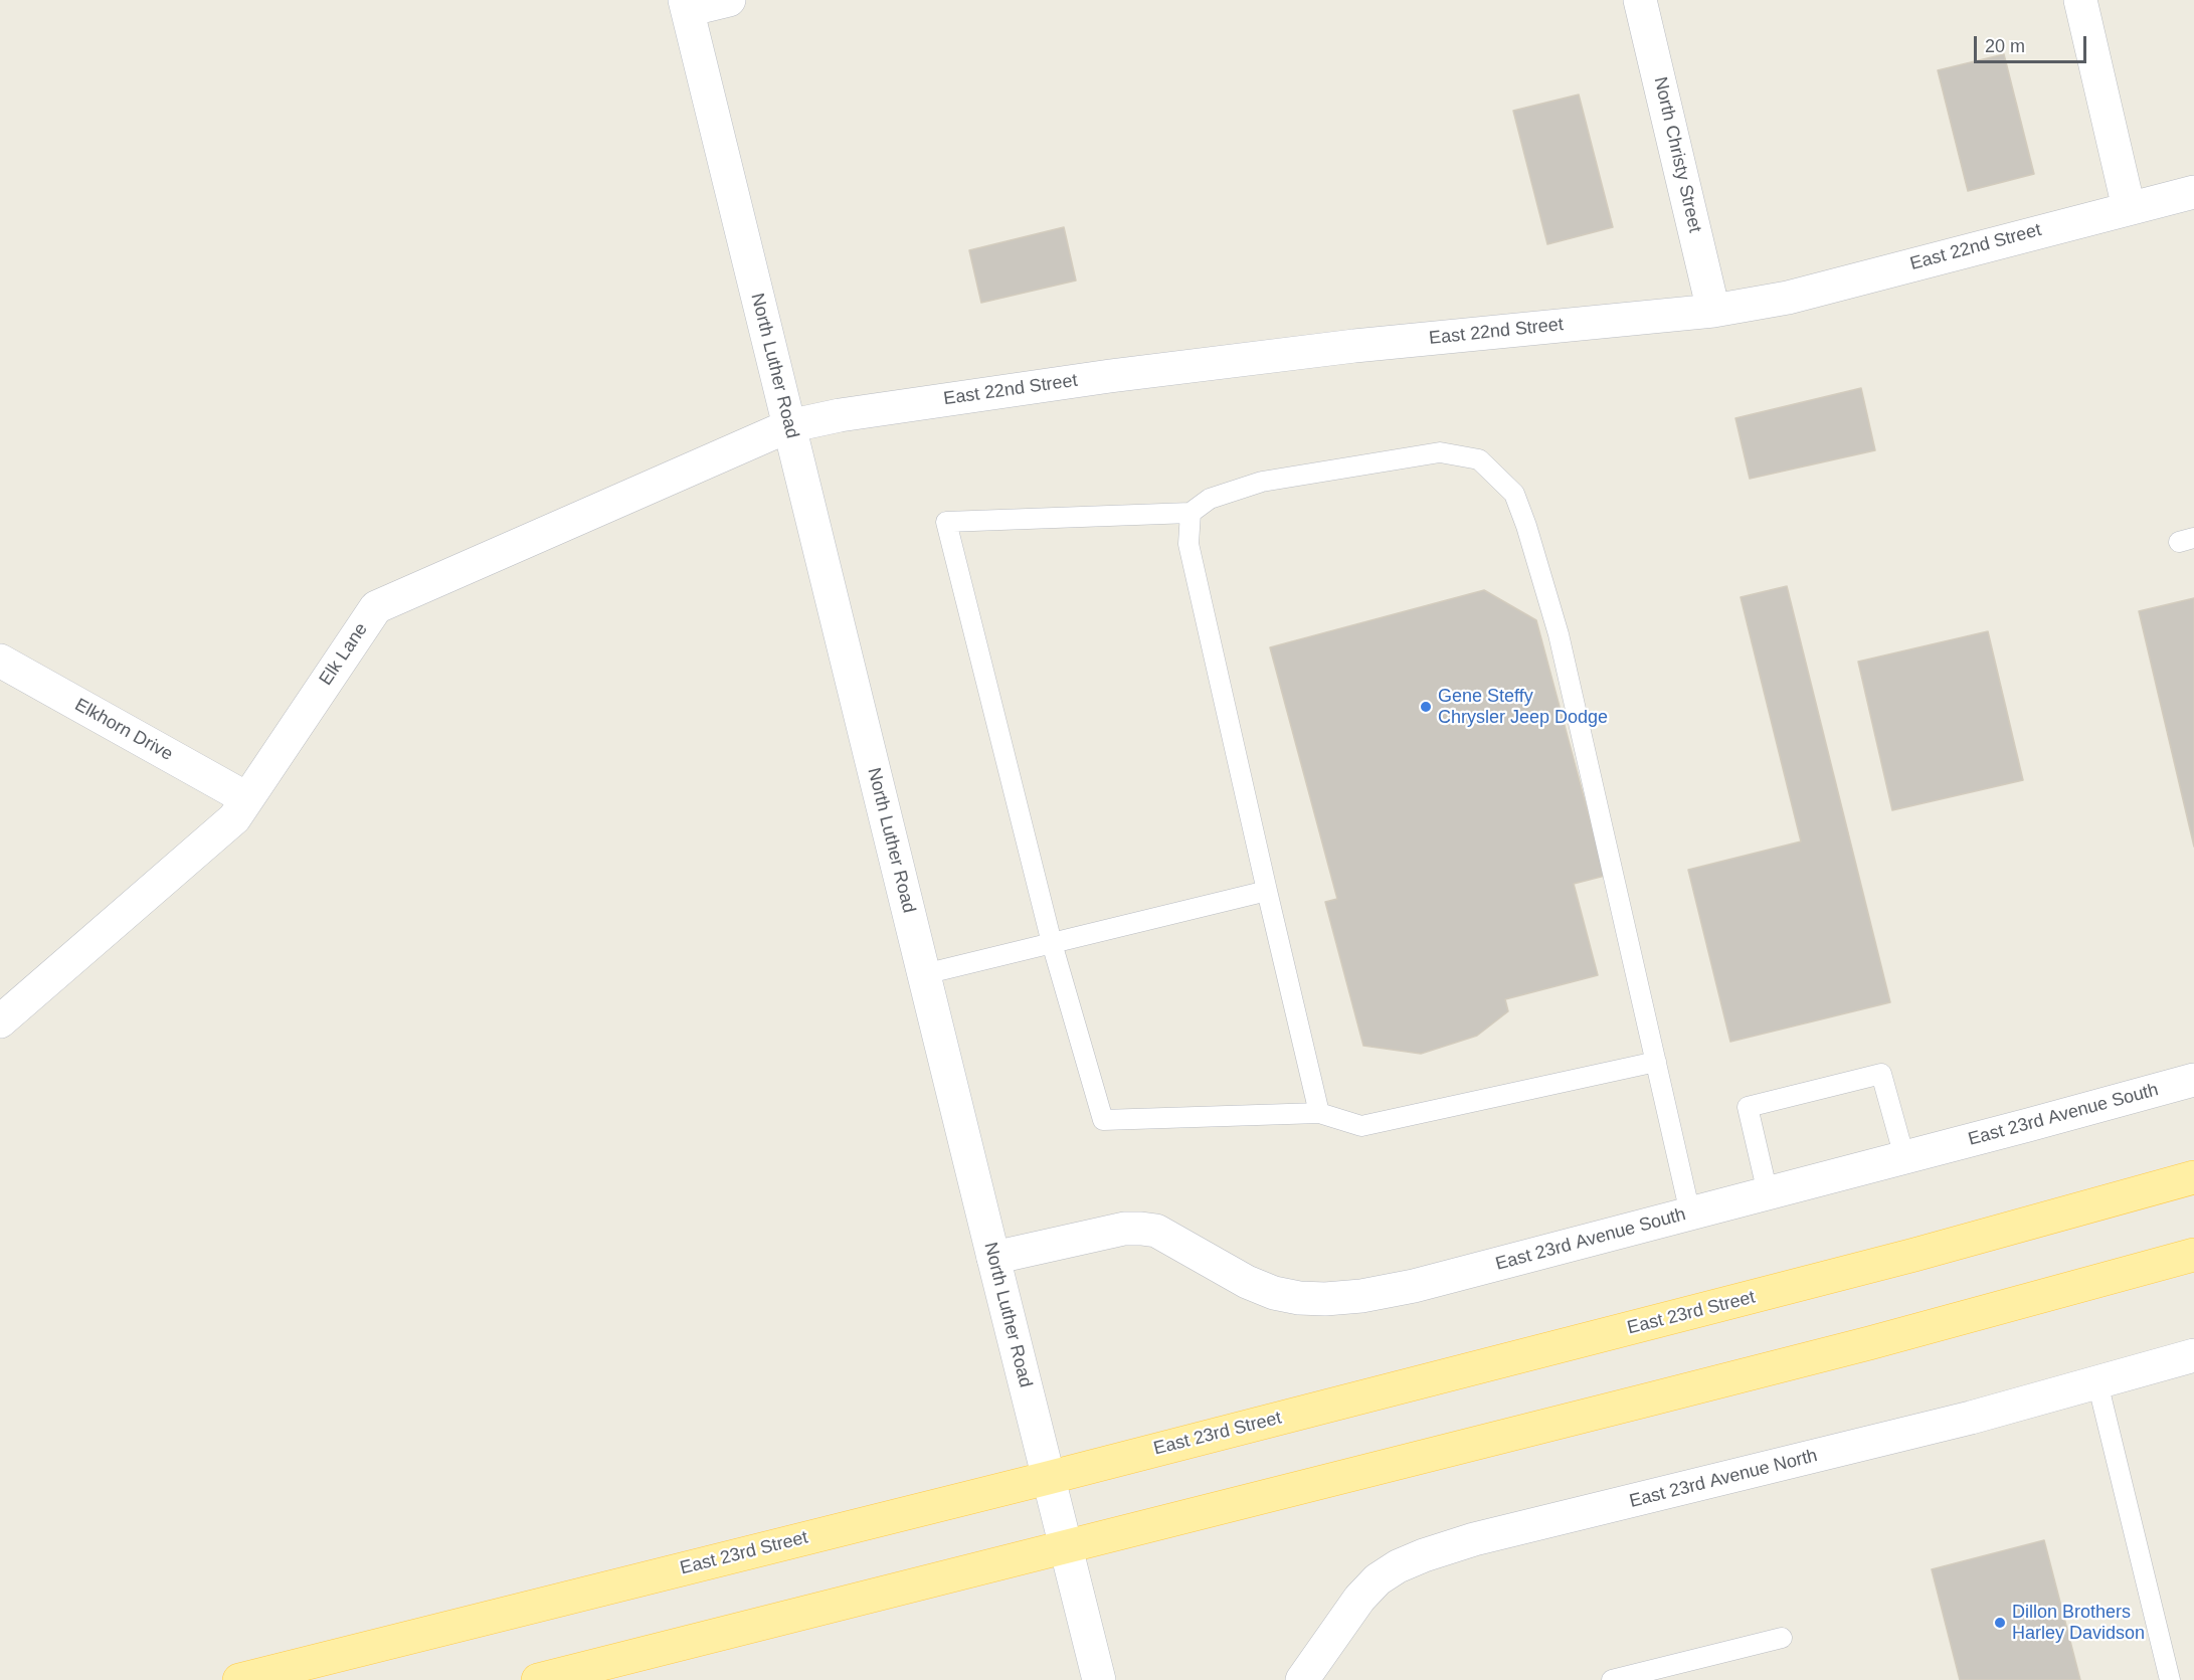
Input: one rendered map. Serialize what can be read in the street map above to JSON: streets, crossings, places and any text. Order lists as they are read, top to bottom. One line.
{"streets":{"main road":["East 23rd Street"],"street":["North Christy Street","East 22nd Street","North Luther Road","Elk Lane","Elkhorn Drive","East 23rd Avenue South","East 23rd Avenue North"]},"crossings":[["North Christy Street","East 22nd Street"],["East 22nd Street","North Luther Road"],["East 22nd Street","Elk Lane"],["North Luther Road","Elk Lane"],["North Luther Road","East 23rd Avenue South"],["North Luther Road","East 23rd Street"],["Elk Lane","Elkhorn Drive"]],"places":["Gene Steffy Chrysler Jeep Dodge","Dillon Brothers Harley Davidson"],"scale_bar":"20 m"}
